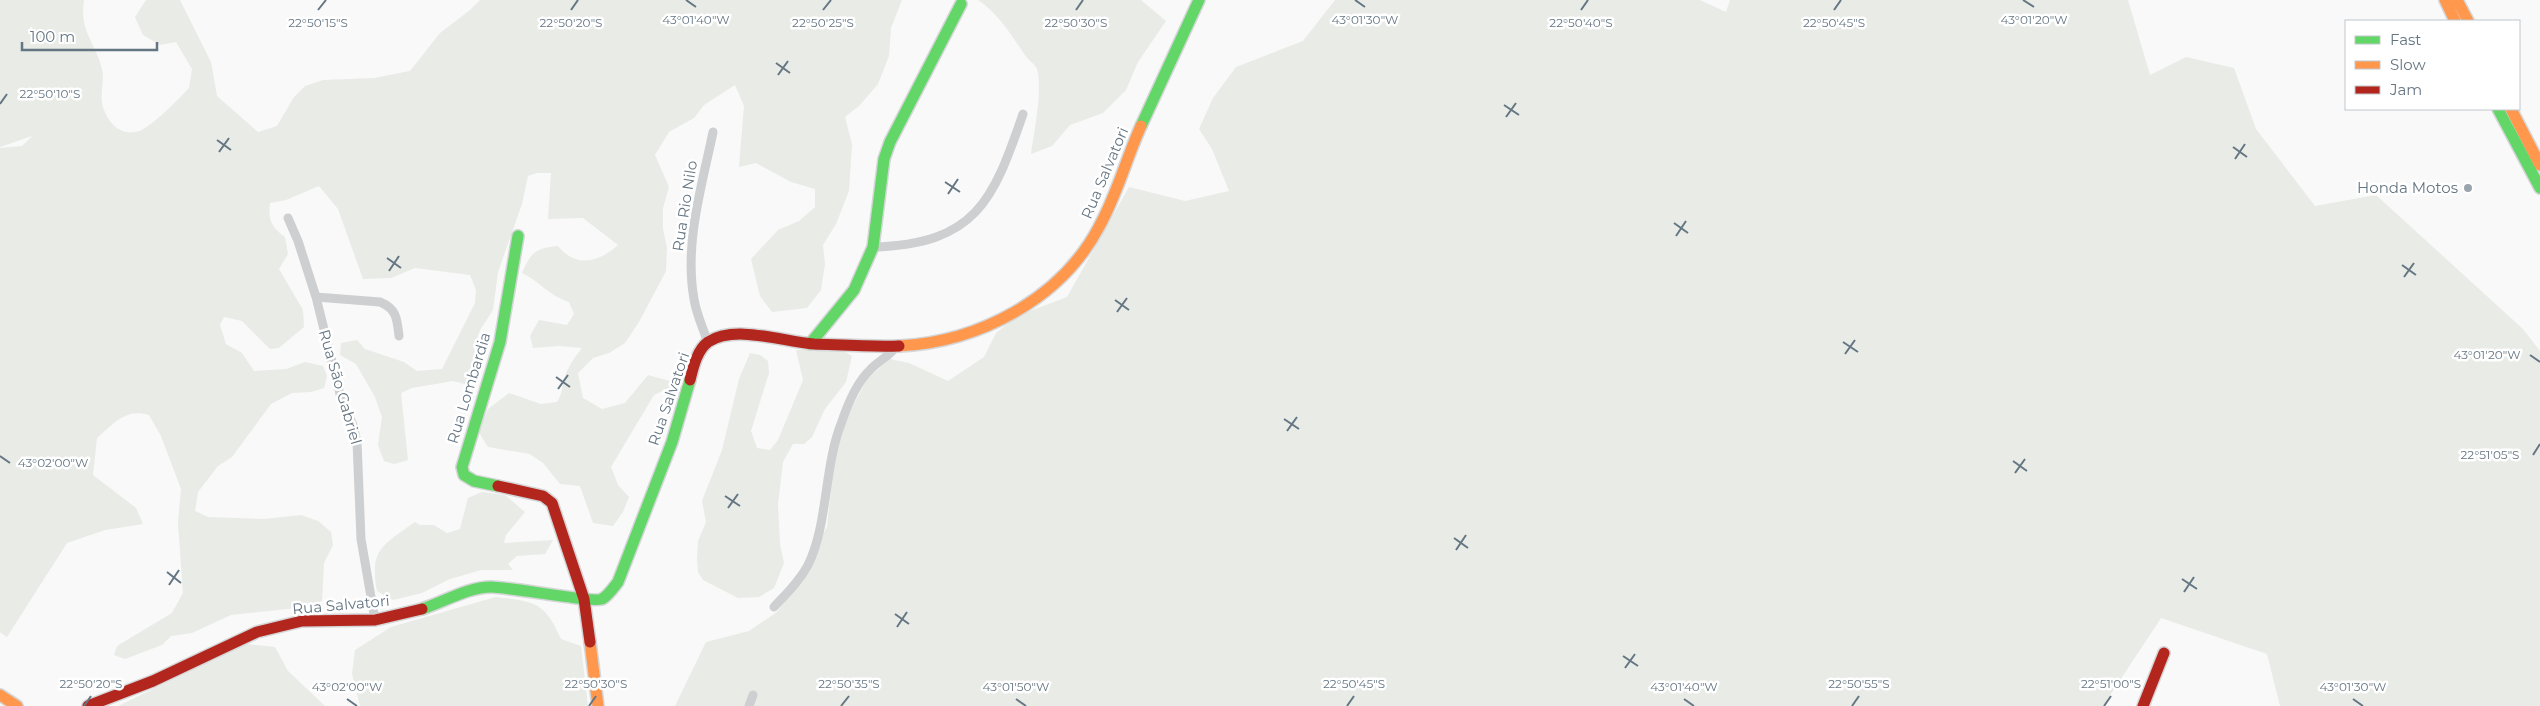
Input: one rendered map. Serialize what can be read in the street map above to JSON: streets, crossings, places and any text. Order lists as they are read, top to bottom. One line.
{"streets":{"main road":["Rua Salvatori","Rua Lombardia"],"street":["Rua Rio Nilo","Rua São Gabriel"]},"crossings":[["Rua Salvatori","Rua Rio Nilo"],["Rua Salvatori","Rua São Gabriel"],["Rua Salvatori","Rua Lombardia"]],"places":["Honda Motos"],"legend":["Fast","Slow","Jam"],"scale_bar":"100 m","coordinates":["43°01'20\"W","43°01'40\"W","43°01'30\"W","22°50'15\"S","22°50'20\"S","22°50'25\"S","22°50'30\"S","22°50'40\"S","22°50'45\"S","22°50'10\"S","22°51'05\"S","43°02'00\"W","22°50'35\"S","22°50'55\"S","22°51'00\"S","43°01'50\"W"]}
